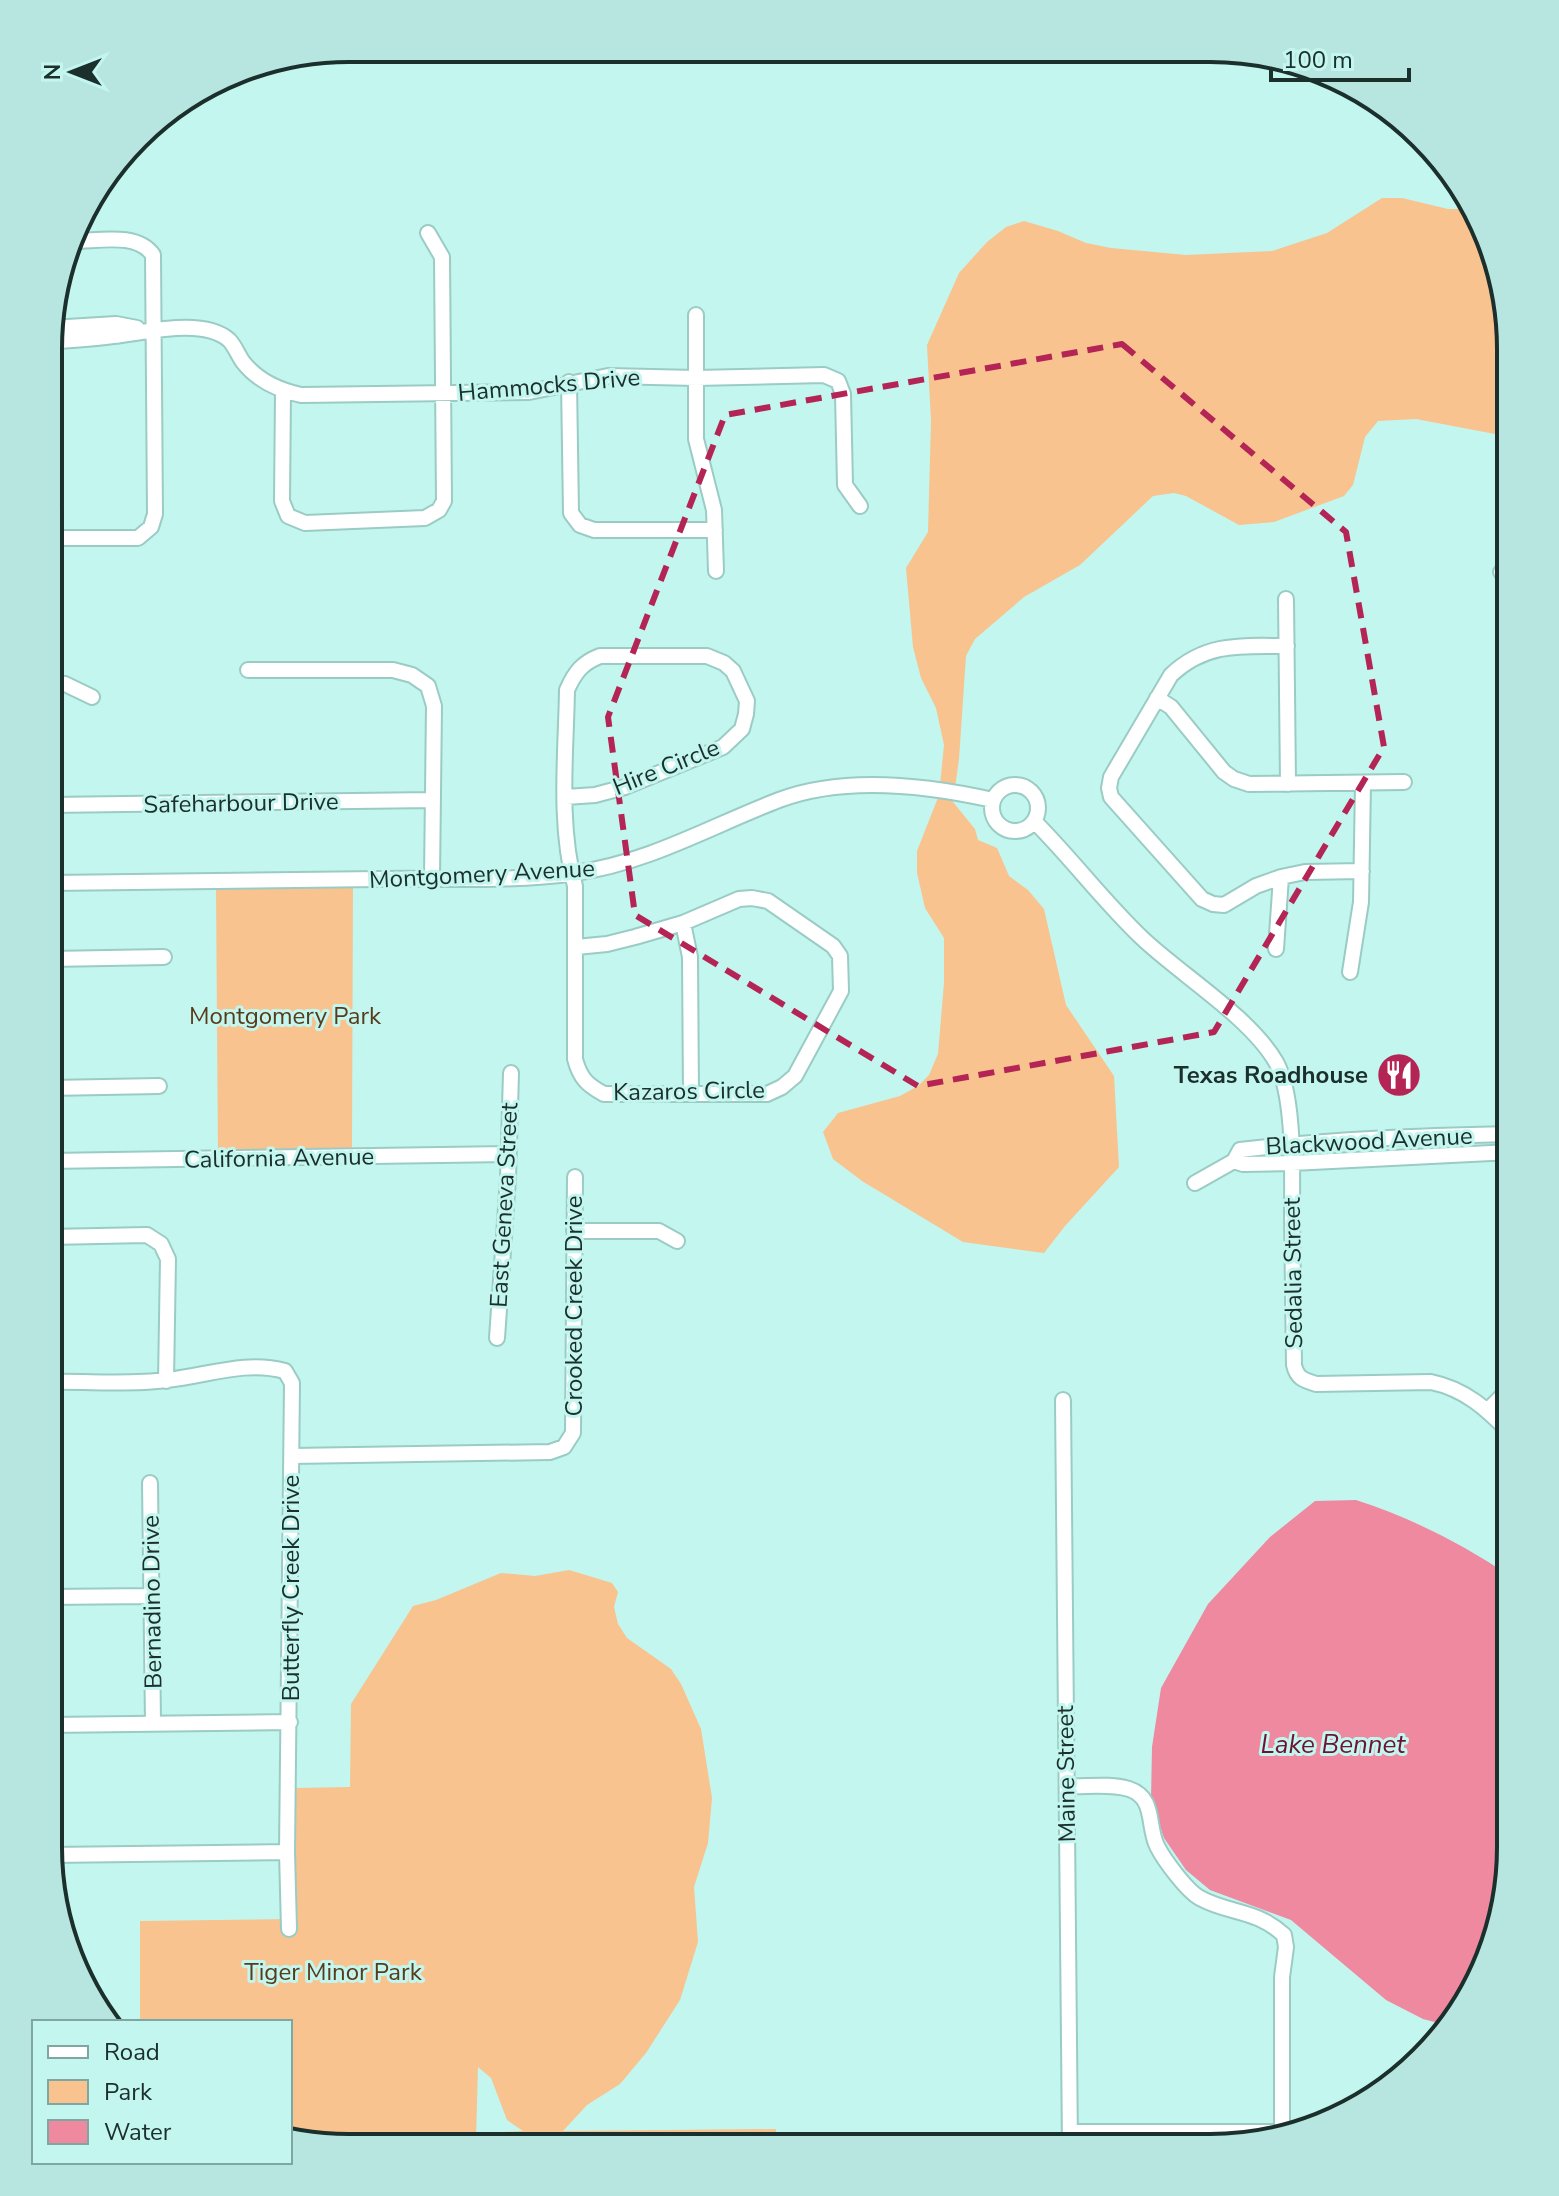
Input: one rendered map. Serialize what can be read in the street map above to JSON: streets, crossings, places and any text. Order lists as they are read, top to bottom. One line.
{"streets":{"street":["Hammocks Drive","Hire Circle","Safeharbour Drive","Montgomery Avenue","Kazaros Circle","Blackwood Avenue","California Avenue","East Geneva Street","Sedalia Street","Crooked Creek Drive","Butterfly Creek Drive","Bernadino Drive","Maine Street"]},"crossings":[["Hire Circle","Montgomery Avenue"],["Hire Circle","Kazaros Circle"],["Montgomery Avenue","Kazaros Circle"],["Blackwood Avenue","Sedalia Street"],["California Avenue","East Geneva Street"],["Crooked Creek Drive","Butterfly Creek Drive"]],"water":["Lake Bennet"],"parks":["Montgomery Park","Tiger Minor Park"],"places":{"restaurant":["Texas Roadhouse"]},"legend":["Road","Park","Water"],"scale_bar":"100 m","north":"left"}
